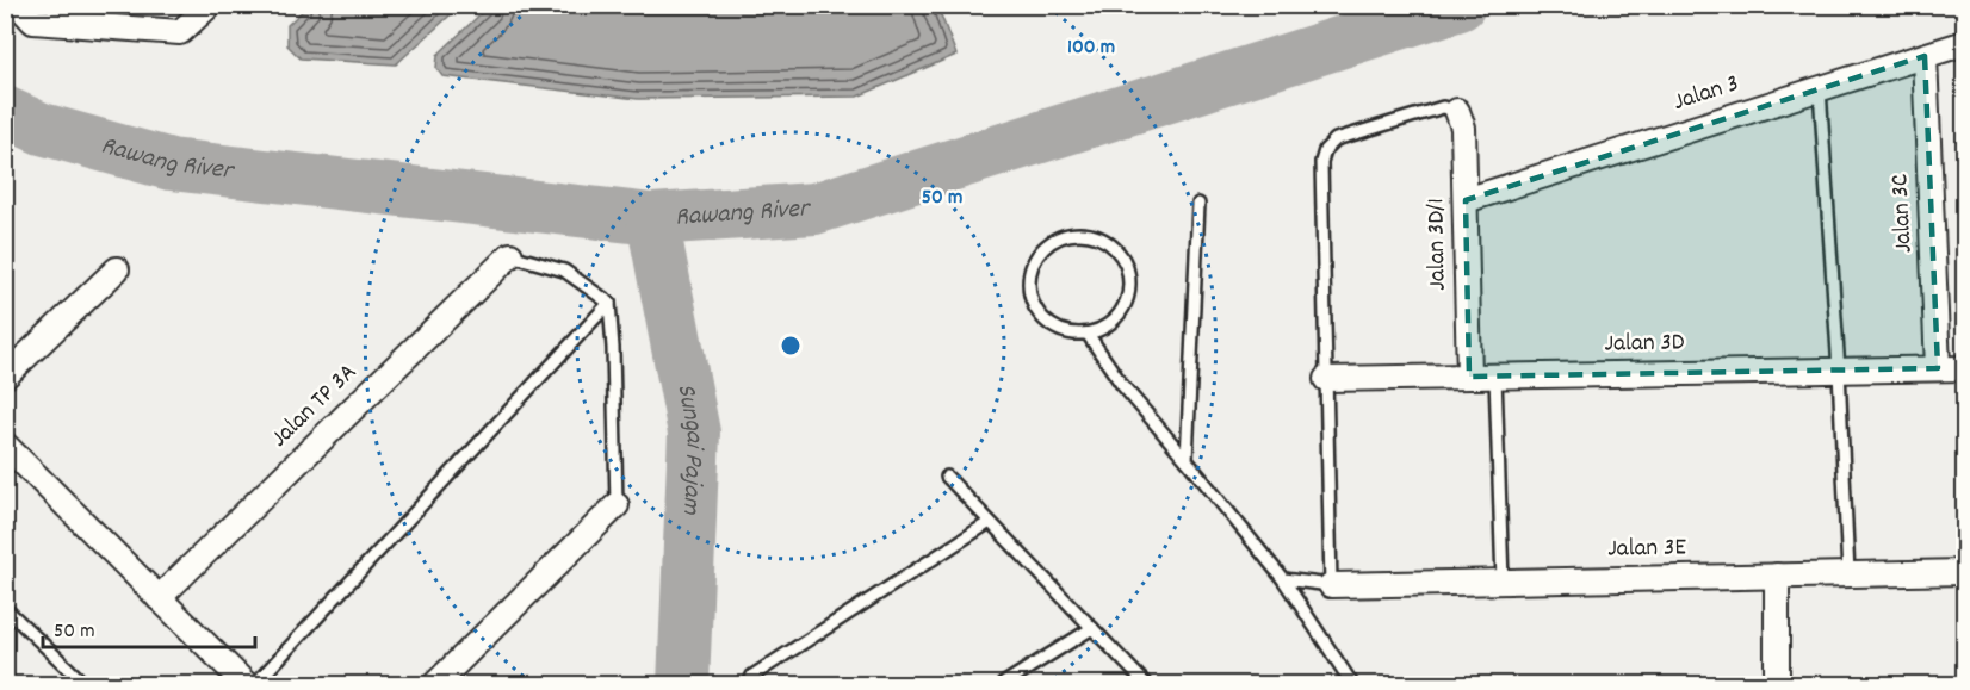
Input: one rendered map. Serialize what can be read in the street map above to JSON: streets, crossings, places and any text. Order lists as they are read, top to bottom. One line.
{"streets":{"street":["Jalan 3","Jalan 3C","Jalan 3D/1","Jalan 3D","Jalan TP 3A","Jalan 3E"]},"crossings":[["Jalan 3","Jalan 3C"],["Jalan 3","Jalan 3D/1"],["Jalan 3C","Jalan 3D"],["Jalan 3D/1","Jalan 3D"]],"water":["Rawang River","Sungai Pajam"],"scale_bar":"50 m","rings":["100 m","50 m"]}
